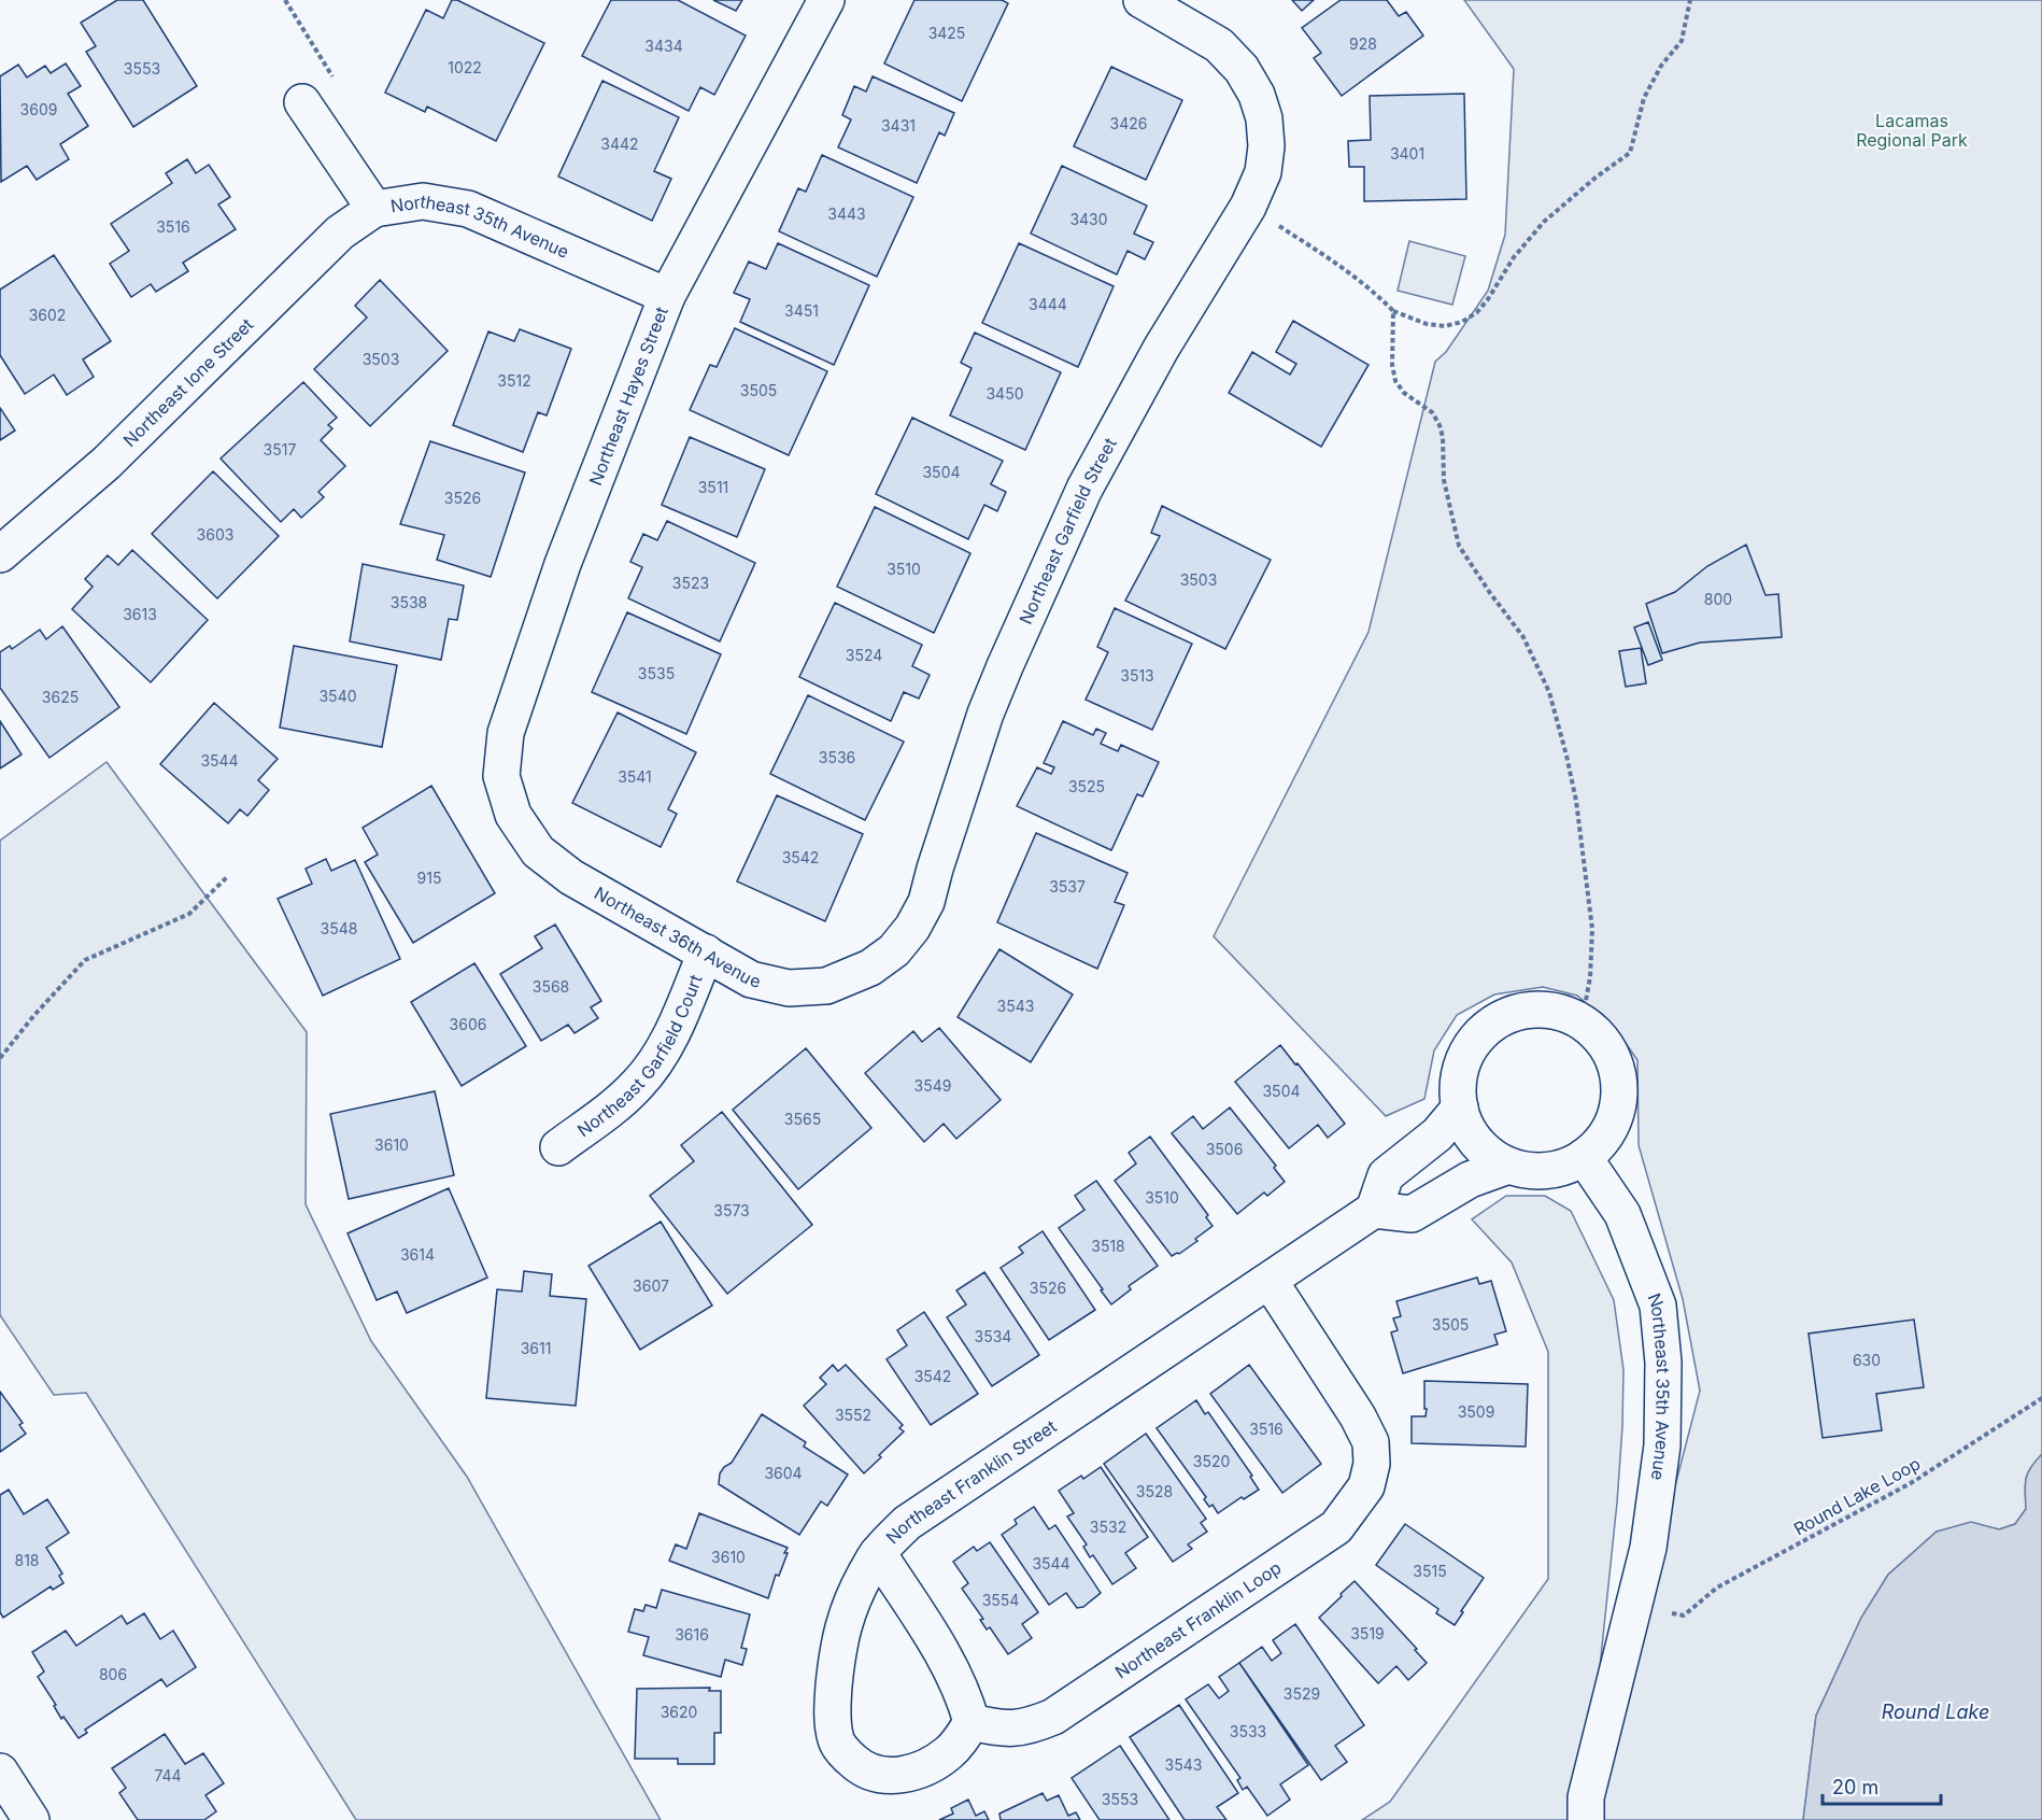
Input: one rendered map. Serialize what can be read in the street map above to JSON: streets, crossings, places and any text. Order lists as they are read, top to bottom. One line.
{"streets":{"street":["Northeast 35th Avenue","Northeast Ione Street","Northeast Hayes Street","Northeast Garfield Street","Northeast 36th Avenue","Northeast Garfield Court","Northeast Franklin Street","Northeast Franklin Loop"],"path":["Round Lake Loop"]},"crossings":[["Northeast 35th Avenue","Northeast Ione Street"],["Northeast 35th Avenue","Northeast Hayes Street"],["Northeast Hayes Street","Northeast 36th Avenue"],["Northeast Garfield Street","Northeast 36th Avenue"],["Northeast 36th Avenue","Northeast Garfield Court"],["Northeast Franklin Street","Northeast Franklin Loop"]],"water":["Round Lake"],"parks":["Lacamas Regional Park"],"house_numbers":["3425","928","3434","1022","3553","3609","3426","3431","3442","3401","3443","3430","3516","3444","3451","3602","3503","3512","3505","3450","3517","3504","3511","3526","3603","3510","3503","3523","800","3538","3613","3524","3535","3513","3540","3625","3536","3544","3541","3525","3542","915","3537","3548","3568","3543","3606","3549","3504","3565","3610","3506","3510","3573","3518","3614","3607","3526","3505","3534","3611","630","3542","3509","3552","3516","3520","3604","3528","3532","3610","818","3544","3515","3554","3519","3616","806","3529","3620","3533","3543","744","3553"],"scale_bar":"20 m"}
